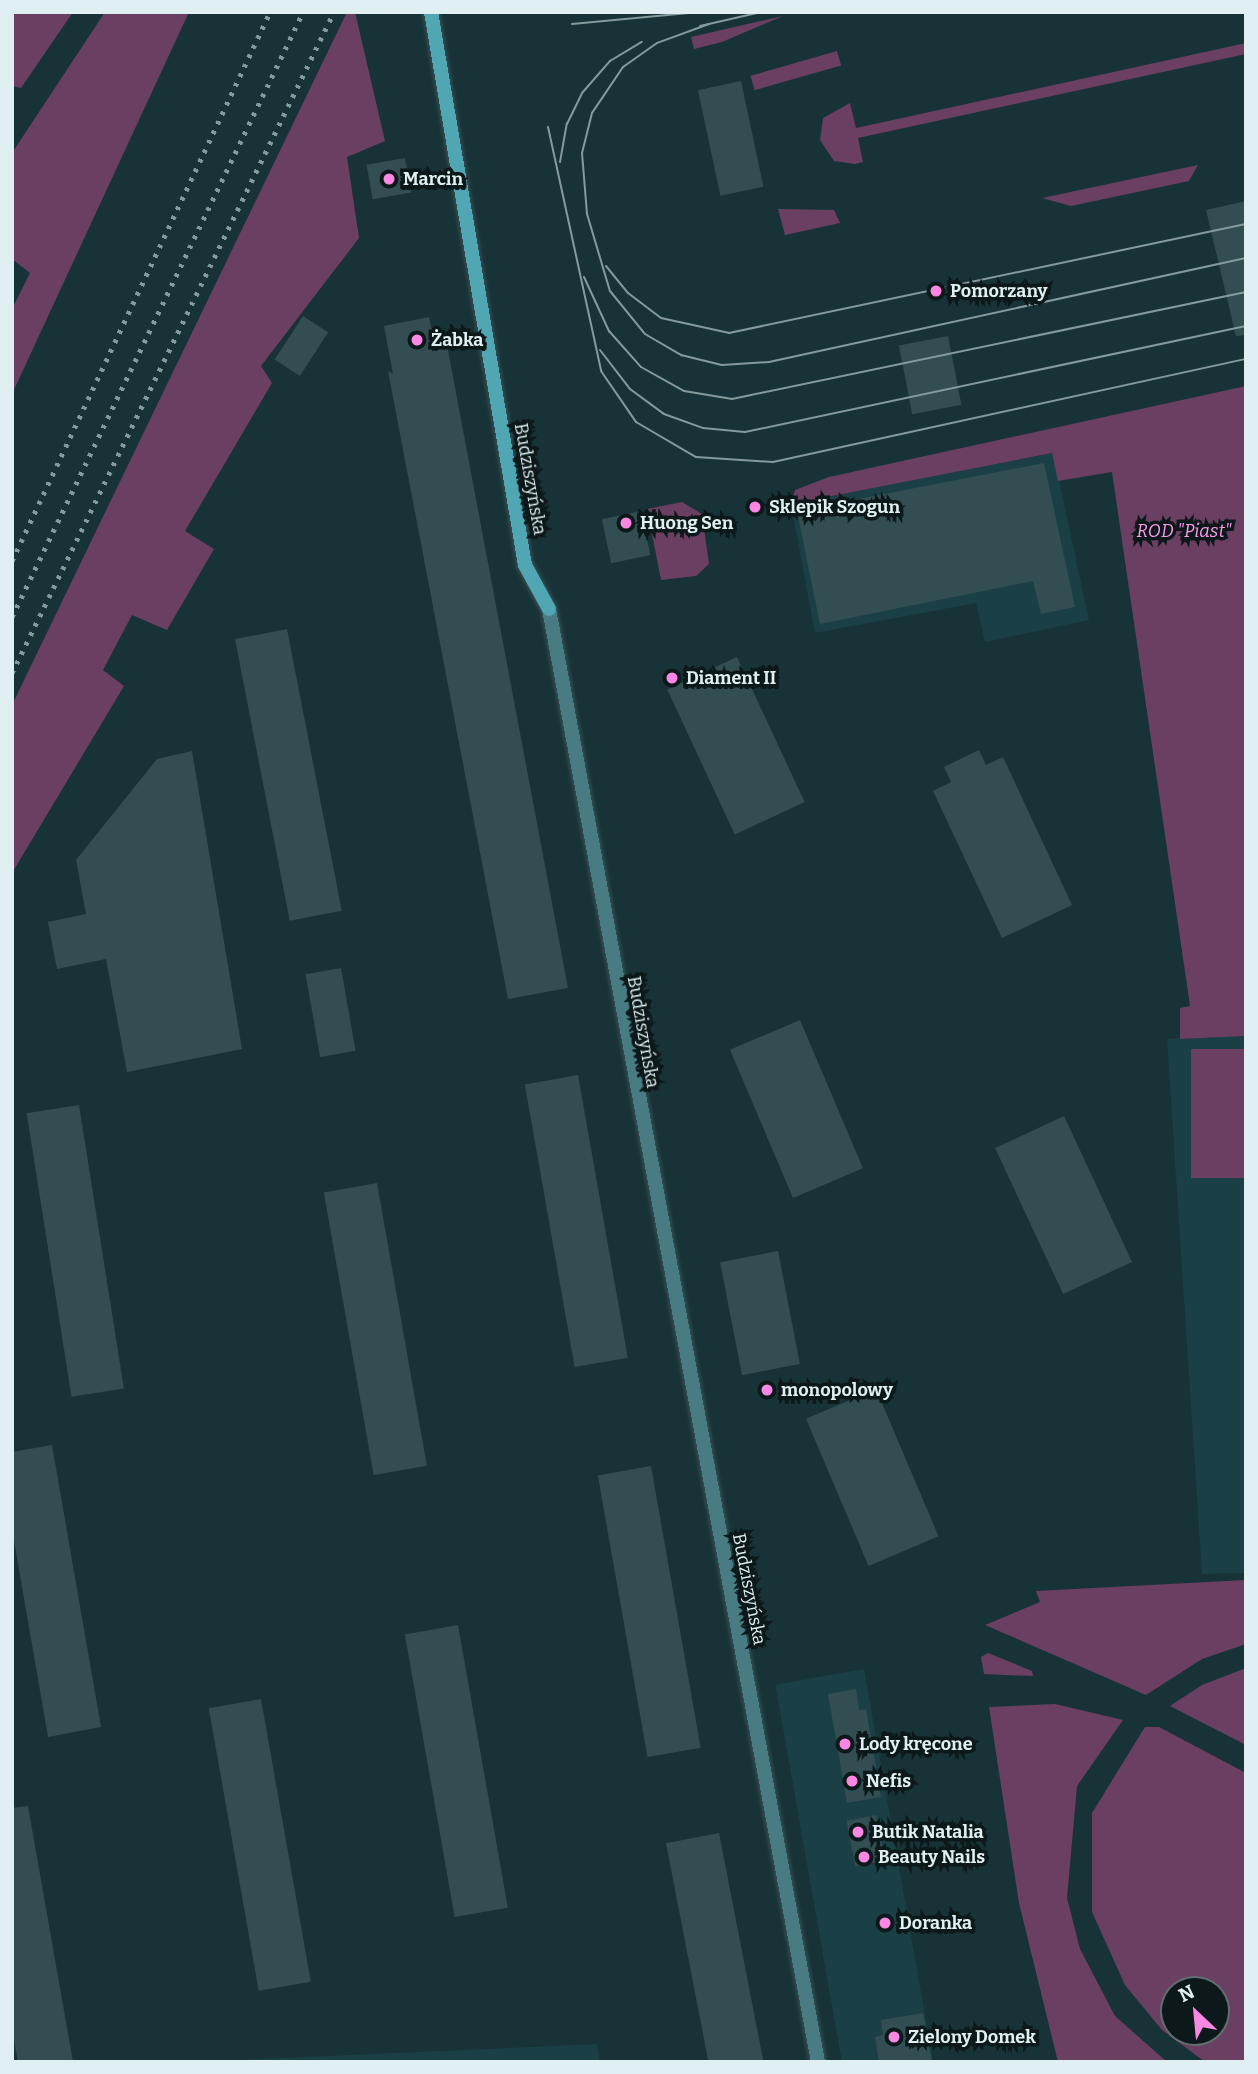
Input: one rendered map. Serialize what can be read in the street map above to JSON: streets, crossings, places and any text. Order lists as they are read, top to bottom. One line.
{"streets":{"street":["Budziszyńska"]},"parks":["ROD \"Piast\""],"places":["Marcin","Pomorzany","Żabka","Sklepik Szogun","Huong Sen","Diament II","monopolowy","Lody kręcone","Nefis","Butik Natalia","Beauty Nails","Doranka","Zielony Domek"],"north":"top left"}
